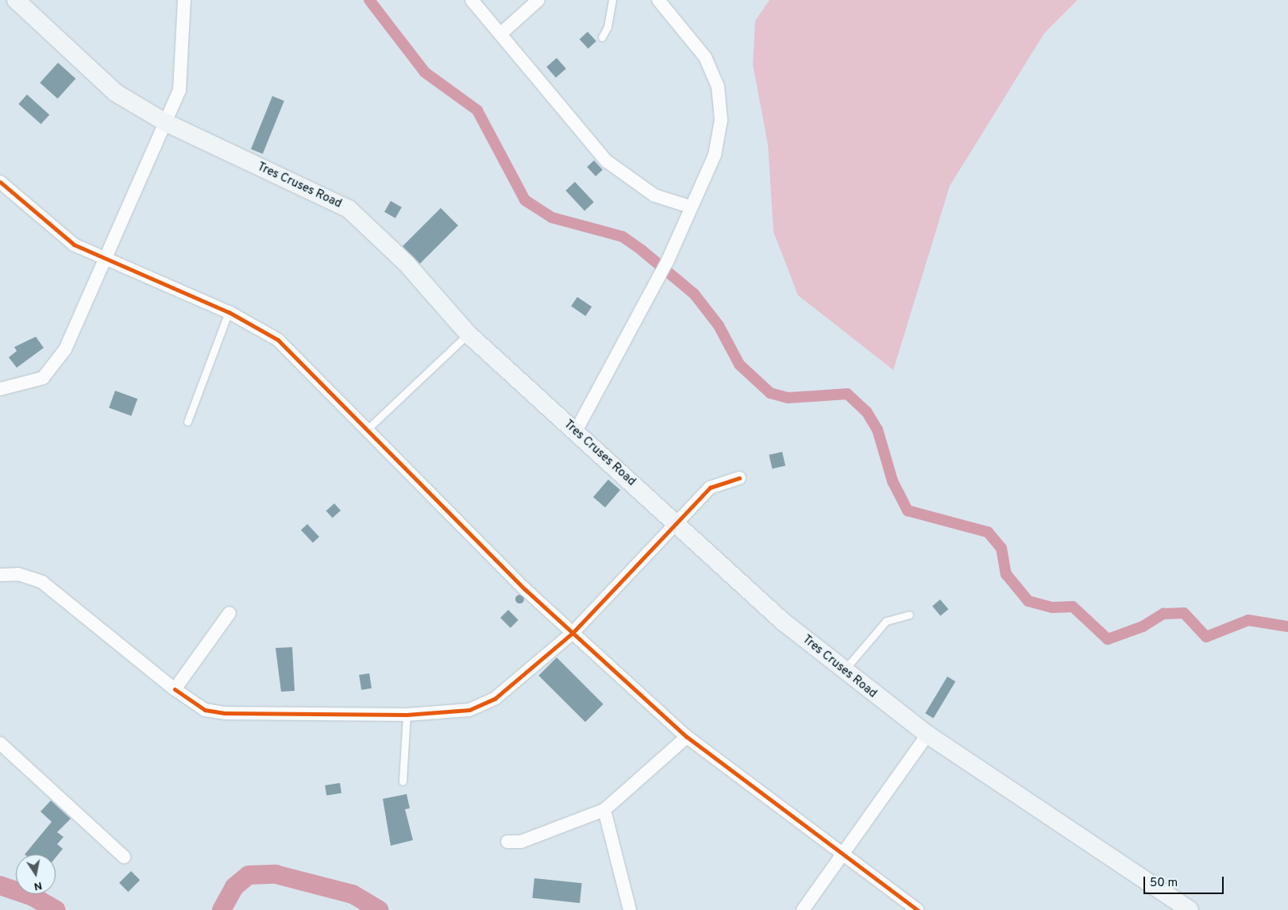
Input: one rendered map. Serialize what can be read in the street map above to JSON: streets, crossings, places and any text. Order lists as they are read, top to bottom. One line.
{"streets":{"main road":["Tres Cruses Road"]},"scale_bar":"50 m","north":"bottom"}
